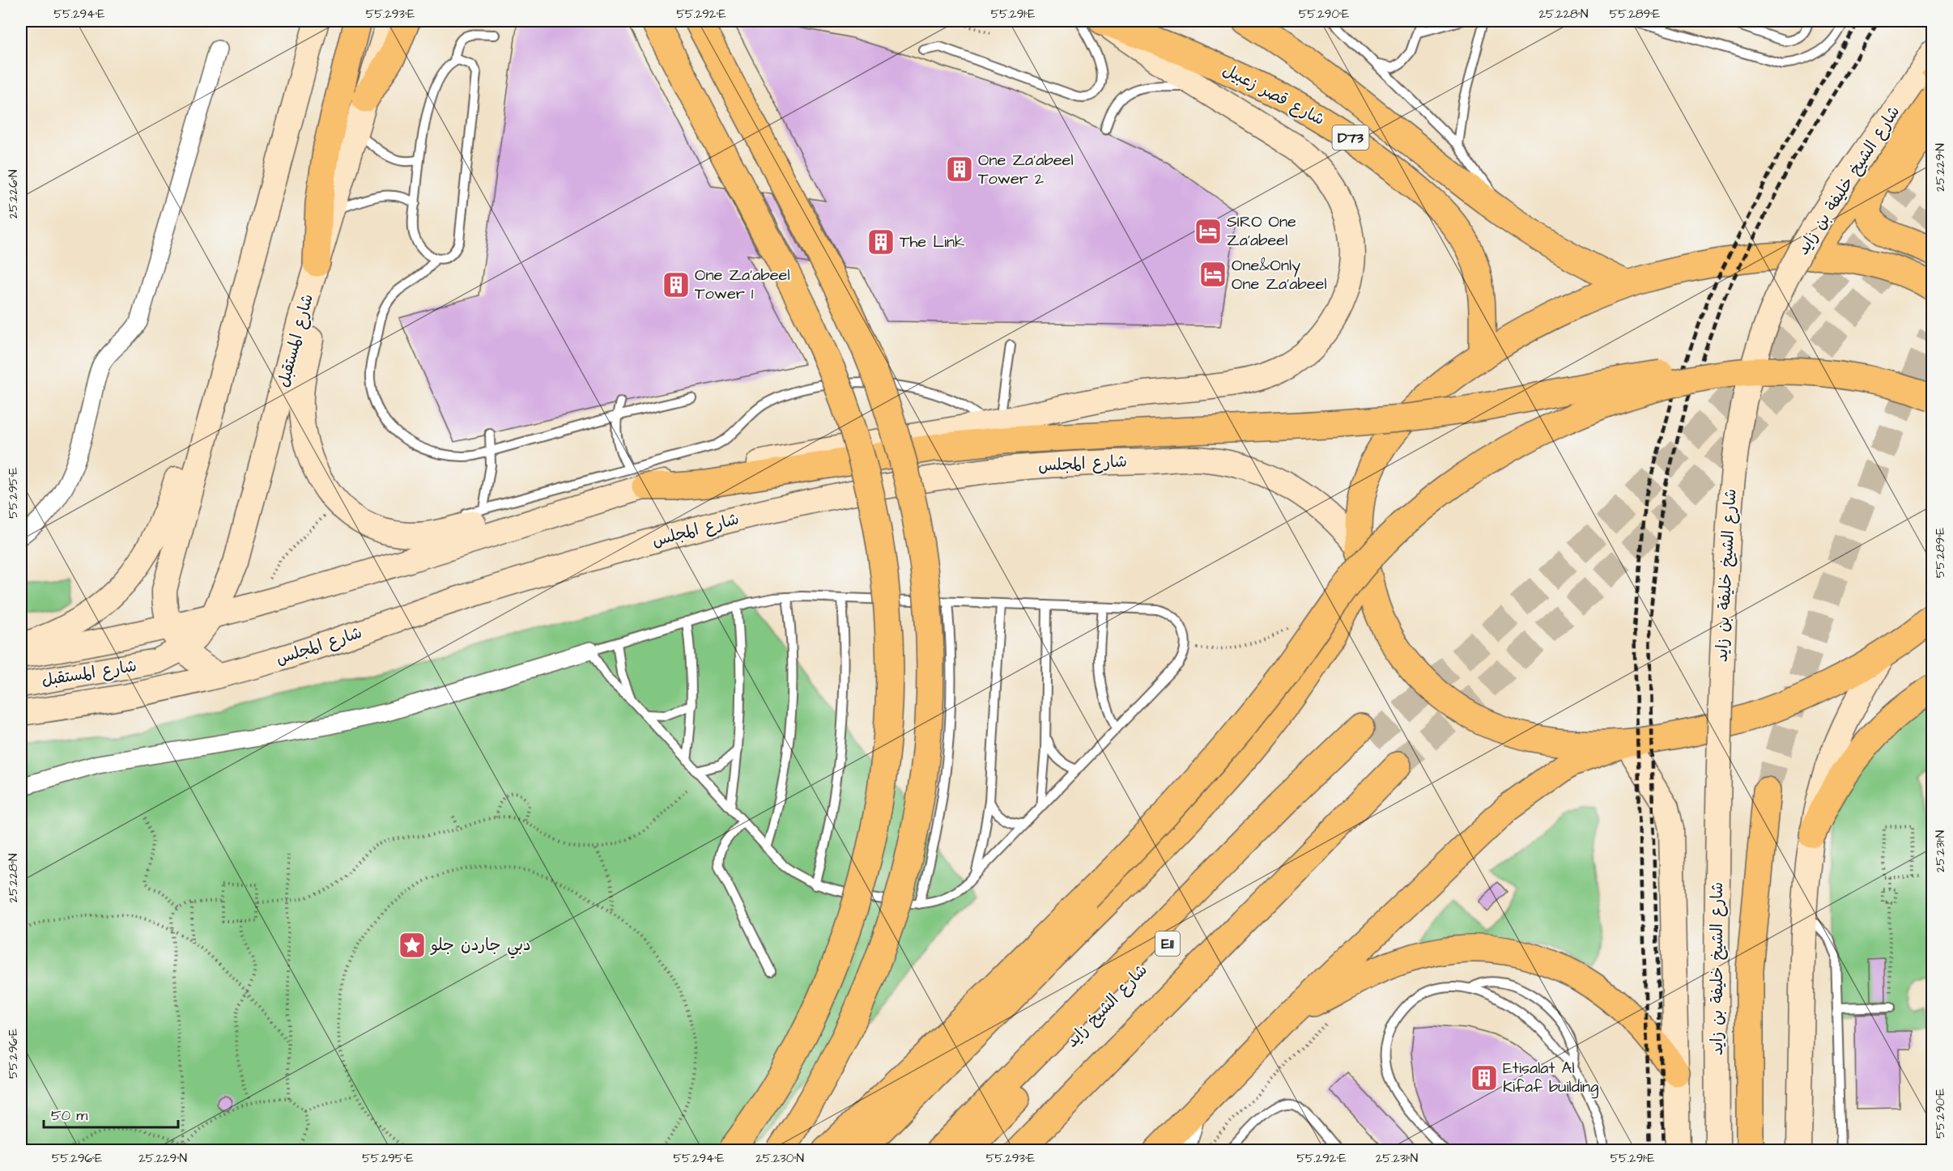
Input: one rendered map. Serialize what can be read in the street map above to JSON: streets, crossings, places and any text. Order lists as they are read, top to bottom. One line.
{"streets":{"main road":["شارع قصر زعبيل","D73","شارع الشيخ خليفة بن زايد","شارع المستقبل","شارع المجلس","E11","شارع الشيخ زايد"]},"places":{"building":["One Za'abeel Tower 2","The Link","One Za'abeel Tower 1","Etisalat Al Kifaf building"],"hotel":["SIRO One Za'abeel","One&Only One Za'abeel"],"place":["دبي جاردن جلو"]},"scale_bar":"50 m","coordinates":["55.294°E","55.293°E","55.292°E","55.291°E","55.290°E","25.228°N","55.289°E","25.229°N","25.226°N","55.295°E","25.231°N","55.296°E","25.230°N"]}
